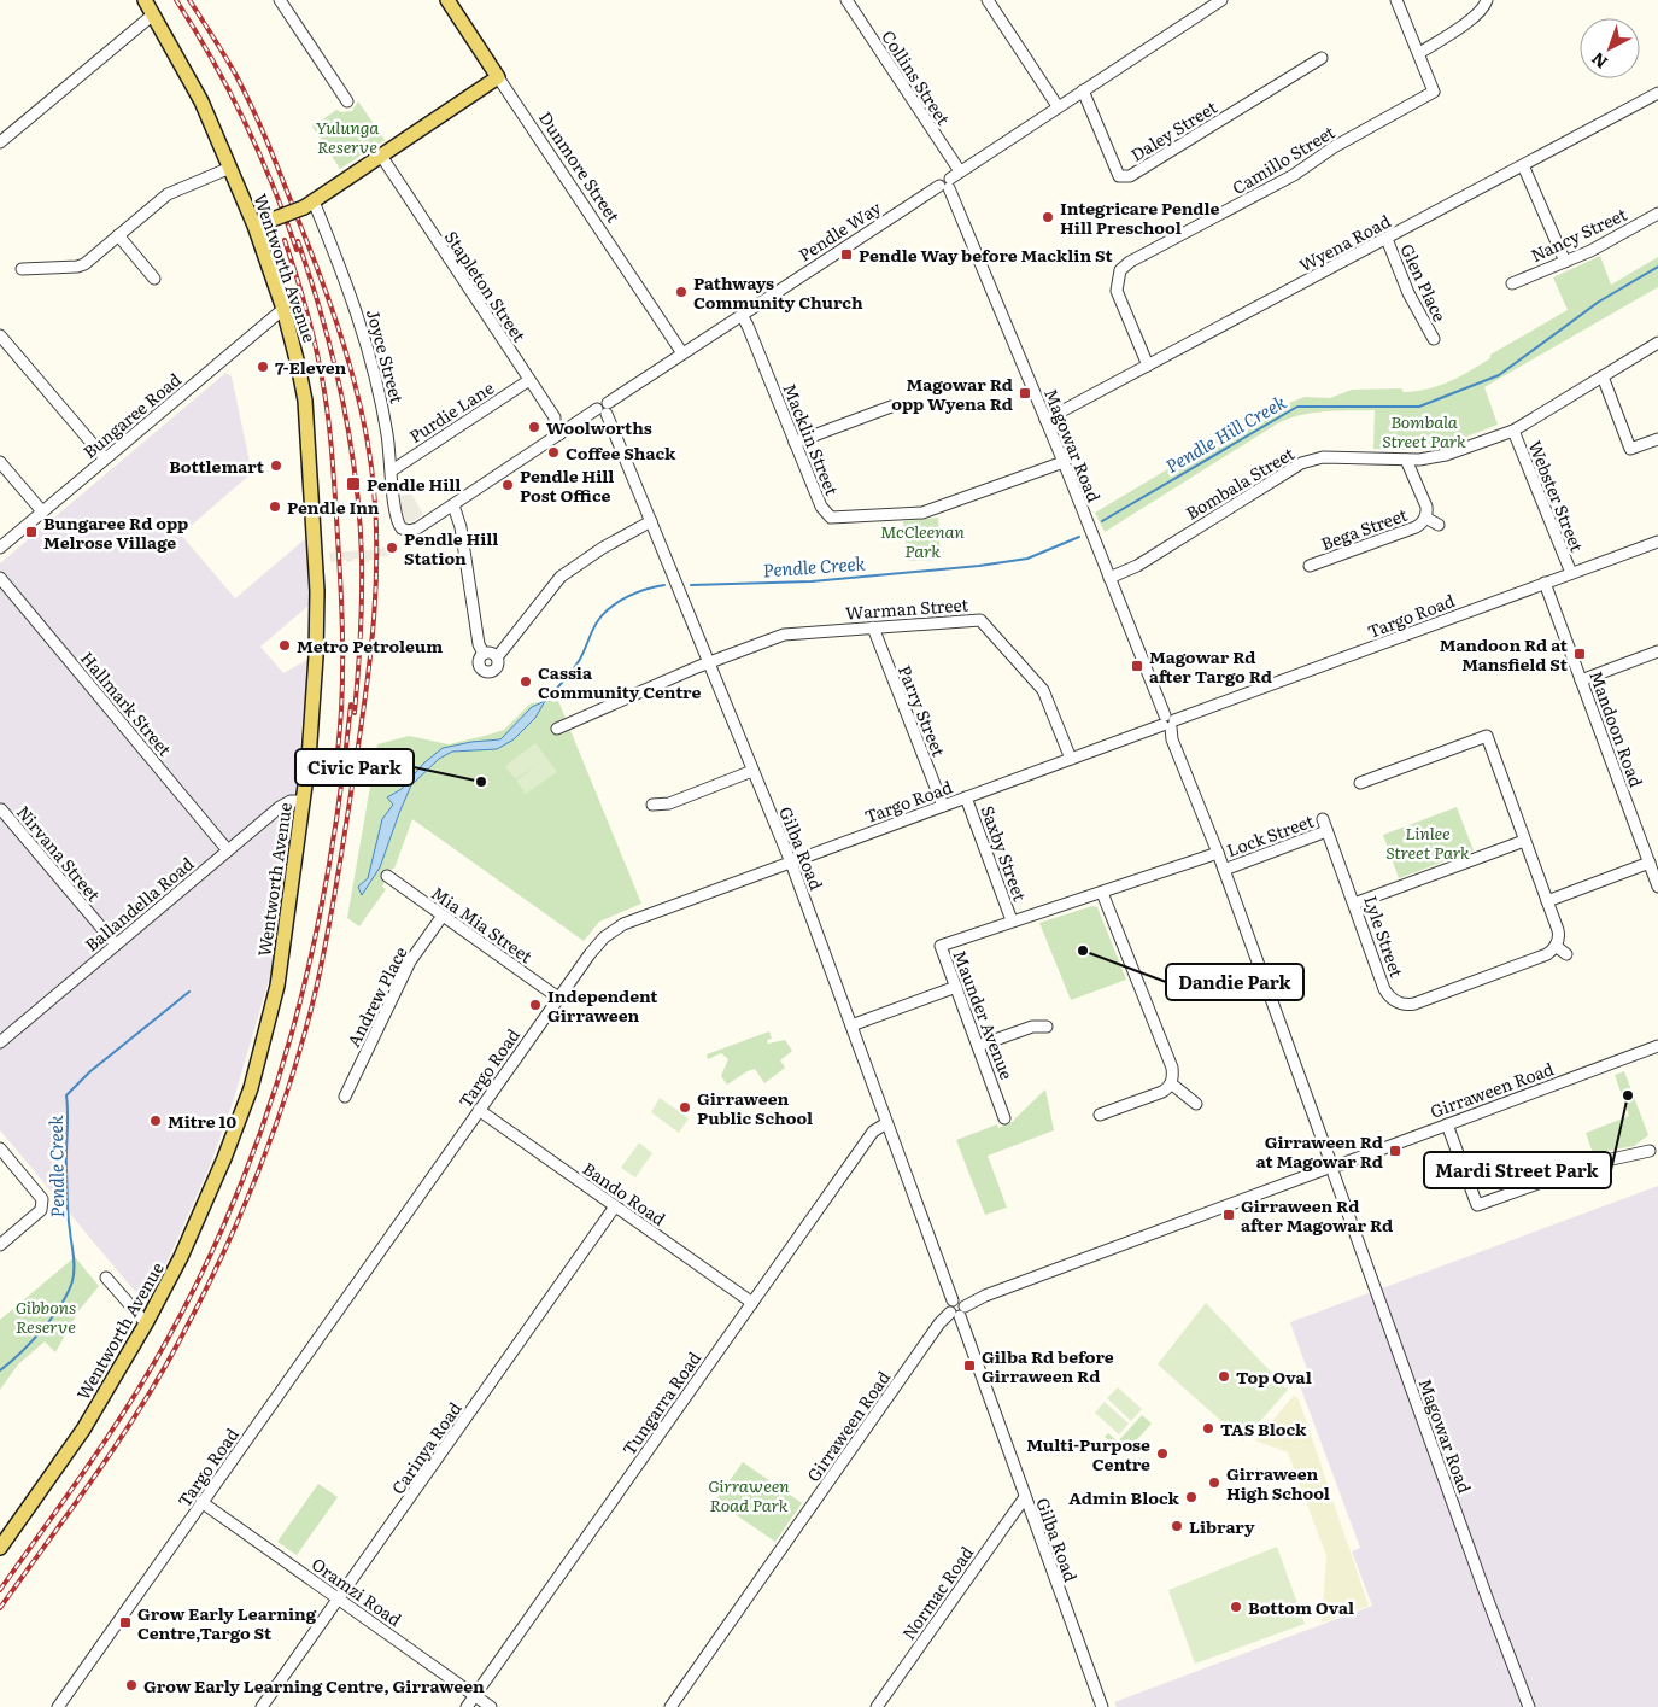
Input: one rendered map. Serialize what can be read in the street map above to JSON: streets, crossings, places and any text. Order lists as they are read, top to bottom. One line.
{"streets":{"main road":["Dunmore Street","Wentworth Avenue"],"street":["Collins Street","Daley Street","Camillo Street","Pendle Way","Nancy Street","Wyena Road","Glen Place","Stapleton Street","Joyce Street","Purdie Lane","Bungaree Road","Macklin Street","Magowar Road","Bombala Street","Webster Street","Bega Street","Warman Street","Targo Road","Hallmark Street","Parry Street","Mandoon Road","Lock Street","Gilba Road","Nirvana Street","Saxby Street","Ballandella Road","Mia Mia Street","Lyle Street","Andrew Place","Maunder Avenue","Girraween Road","Bando Road","Tungarra Road","Carinya Road","Oramzi Road","Normac Road"]},"crossings":[["Collins Street","Pendle Way"],["Daley Street","Pendle Way"],["Camillo Street","Wyena Road"],["Dunmore Street","Pendle Way"],["Pendle Way","Stapleton Street"],["Pendle Way","Joyce Street"],["Pendle Way","Macklin Street"],["Pendle Way","Magowar Road"],["Pendle Way","Gilba Road"],["Wyena Road","Glen Place"],["Wyena Road","Magowar Road"],["Wentworth Avenue","Bungaree Road"],["Wentworth Avenue","Ballandella Road"],["Stapleton Street","Purdie Lane"],["Joyce Street","Purdie Lane"],["Macklin Street","Magowar Road"],["Magowar Road","Bombala Street"],["Magowar Road","Targo Road"],["Magowar Road","Lock Street"],["Magowar Road","Maunder Avenue"],["Magowar Road","Girraween Road"],["Bombala Street","Webster Street"],["Bombala Street","Bega Street"],["Webster Street","Targo Road"],["Warman Street","Targo Road"],["Warman Street","Parry Street"],["Warman Street","Gilba Road"],["Targo Road","Parry Street"],["Targo Road","Mandoon Road"],["Targo Road","Gilba Road"],["Targo Road","Saxby Street"],["Targo Road","Mia Mia Street"],["Targo Road","Bando Road"],["Targo Road","Oramzi Road"],["Hallmark Street","Ballandella Road"],["Lock Street","Lyle Street"],["Gilba Road","Girraween Road"],["Gilba Road","Tungarra Road"],["Gilba Road","Normac Road"],["Nirvana Street","Ballandella Road"],["Saxby Street","Maunder Avenue"],["Mia Mia Street","Andrew Place"],["Bando Road","Tungarra Road"],["Bando Road","Carinya Road"],["Tungarra Road","Oramzi Road"],["Carinya Road","Oramzi Road"]],"water":["Pendle Hill Creek","Pendle Creek"],"parks":["Yulunga Reserve","Bombala Street Park","McCleenan Park","Linlee Street Park","Gibbons Reserve","Girraween Road Park"],"places":{"other":["Integricare Pendle Hill Preschool","Pathways Community Church","7-Eleven","Woolworths","Coffee Shack","Bottlemart","Pendle Hill Post Office","Pendle Inn","Pendle Hill Station","Metro Petroleum","Cassia Community Centre","Civic Park","Dandie Park","Independent Girraween","Mardi Street Park","Girraween Public School","Mitre 10","Top Oval","TAS Block","Multi-Purpose Centre","Girraween High School","Admin Block","Library","Bottom Oval","Grow Early Learning Centre, Girraween"],"transit":["Pendle Way before Macklin St","Magowar Rd opp Wyena Rd","Pendle Hill","Bungaree Rd opp Melrose Village","Mandoon Rd at Mansfield St","Magowar Rd after Targo Rd","Girraween Rd at Magowar Rd","Girraween Rd after Magowar Rd","Gilba Rd before Girraween Rd","Grow Early Learning Centre,Targo St"]},"north":"bottom left"}
